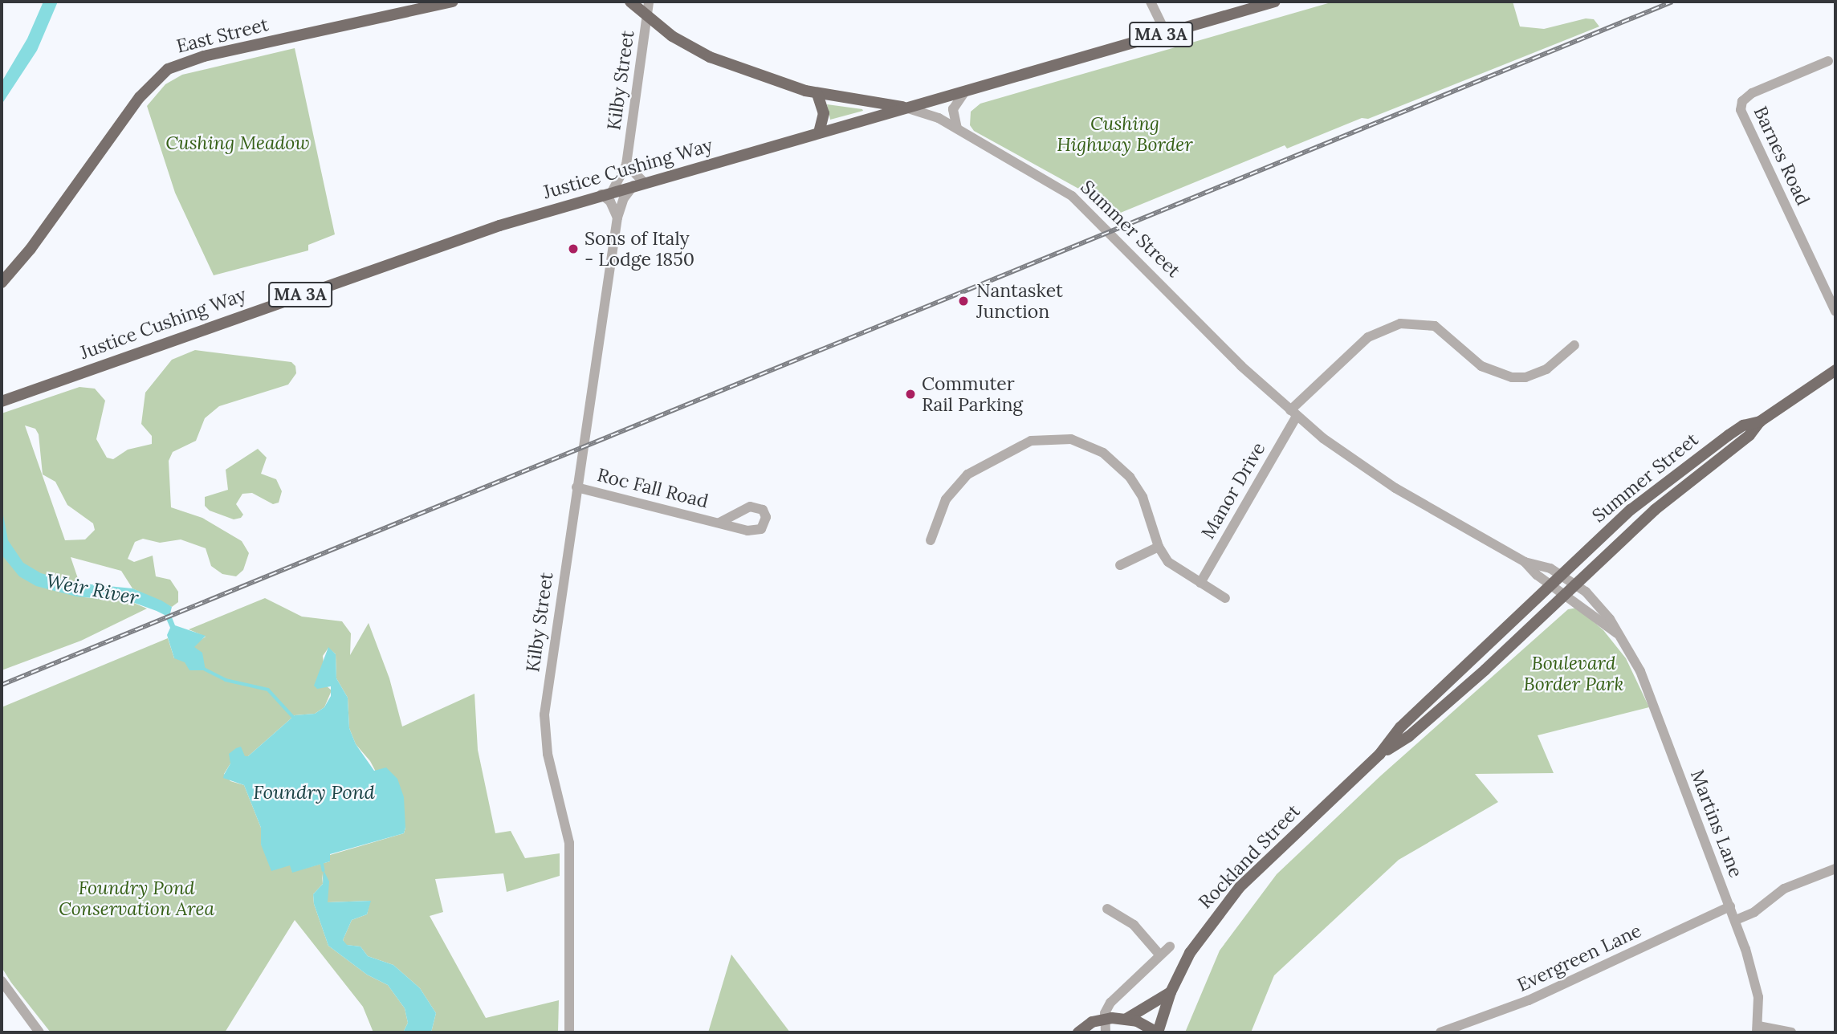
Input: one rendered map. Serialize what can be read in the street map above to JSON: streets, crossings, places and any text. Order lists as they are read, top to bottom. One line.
{"streets":{"main road":["MA 3A","East Street","Justice Cushing Way","Summer Street","Rockland Street"],"street":["Kilby Street","Barnes Road","Roc Fall Road","Manor Drive","Martins Lane","Evergreen Lane"]},"crossings":[["Kilby Street","Justice Cushing Way"],["Kilby Street","Summer Street"],["Kilby Street","Roc Fall Road"],["Justice Cushing Way","Summer Street"],["Summer Street","Manor Drive"],["Summer Street","Martins Lane"],["Summer Street","Rockland Street"],["Martins Lane","Rockland Street"],["Martins Lane","Evergreen Lane"]],"water":["Weir River","Foundry Pond"],"parks":["Cushing Highway Border","Cushing Meadow","Boulevard Border Park","Foundry Pond Conservation Area"],"places":["Sons of Italy - Lodge 1850","Nantasket Junction","Commuter Rail Parking"]}
